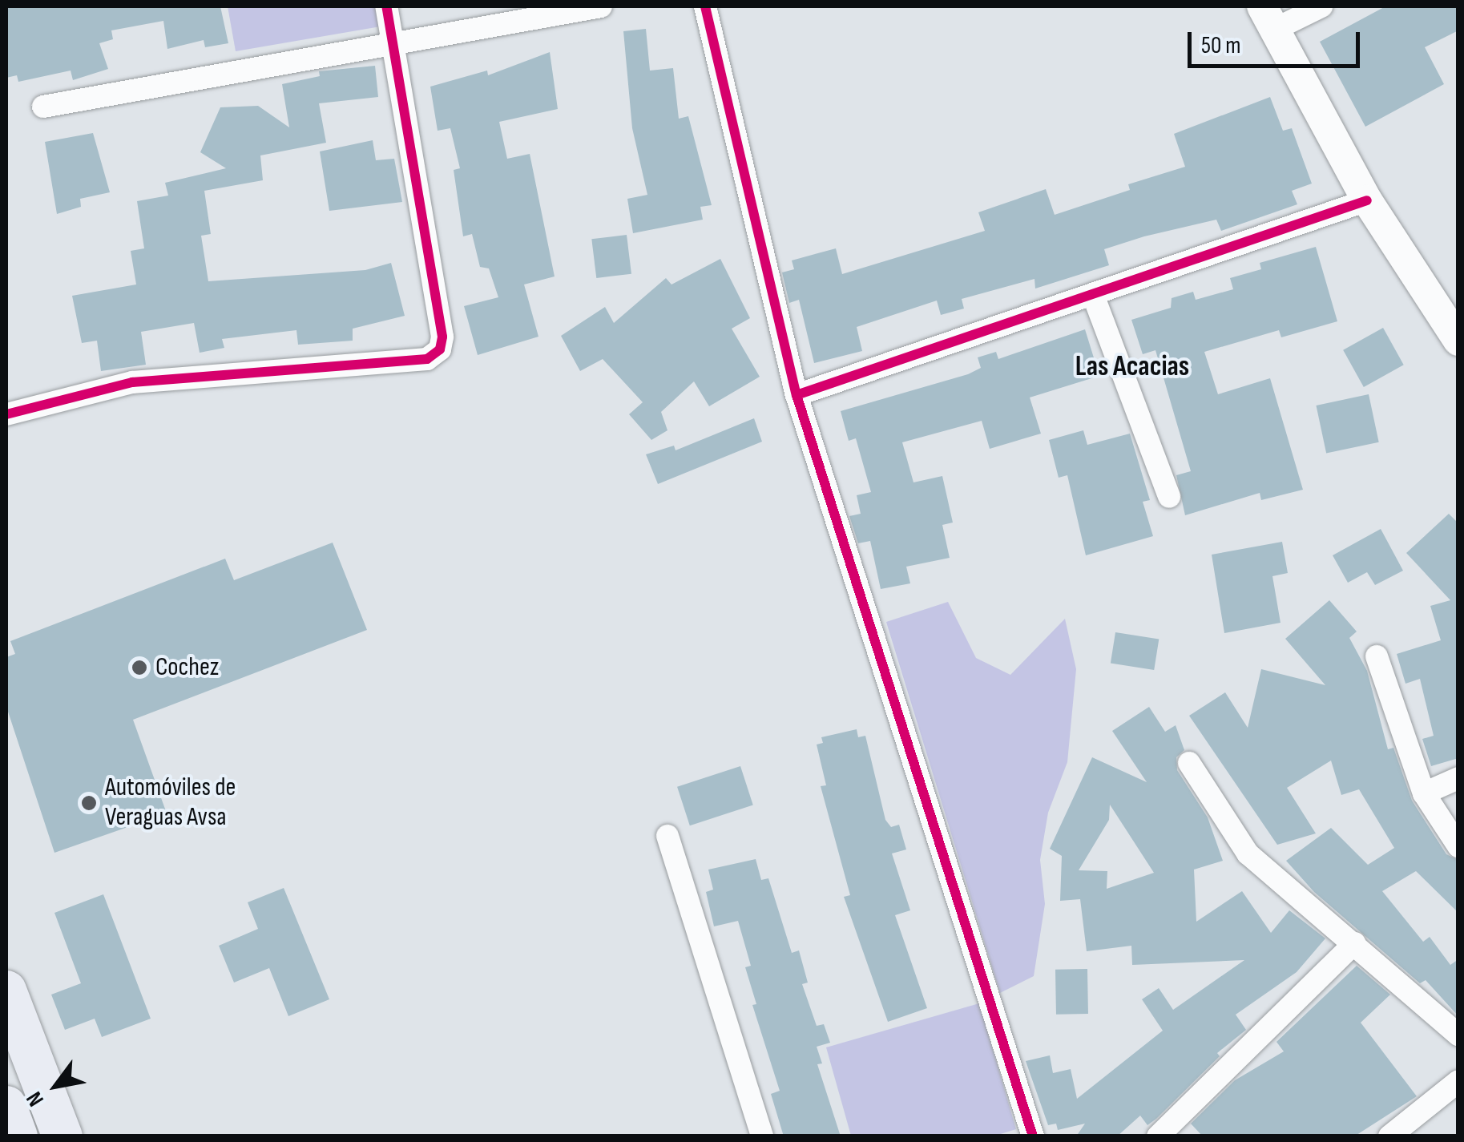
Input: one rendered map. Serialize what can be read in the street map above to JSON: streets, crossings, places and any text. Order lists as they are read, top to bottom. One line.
{"districts":["Las Acacias"],"places":["Cochez","Automóviles de Veraguas Avsa"],"scale_bar":"50 m","north":"bottom left"}
